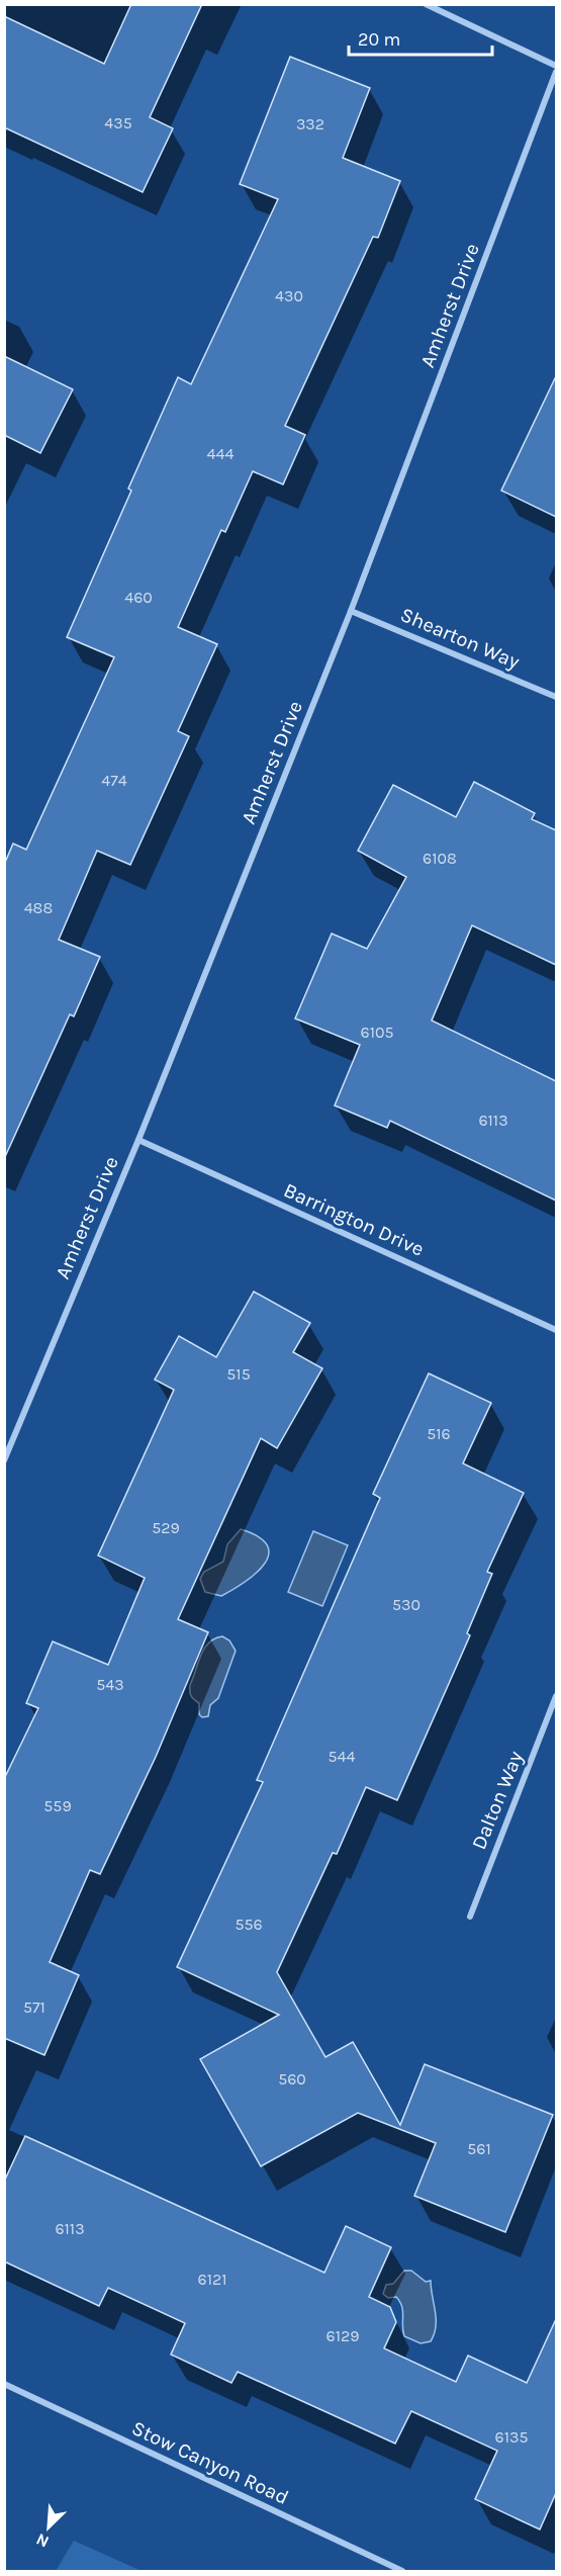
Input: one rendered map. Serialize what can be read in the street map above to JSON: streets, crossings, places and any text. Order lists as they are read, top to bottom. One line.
{"streets":{"street":["Amherst Drive","Shearton Way","Barrington Drive","Dalton Way","Stow Canyon Road"]},"crossings":[["Amherst Drive","Shearton Way"],["Amherst Drive","Barrington Drive"]],"house_numbers":["435","332","430","444","460","474","6108","488","6105","6113","515","516","529","530","543","544","559","556","571","560","561","6113","6121","6129","6135"],"scale_bar":"20 m","north":"bottom left"}
